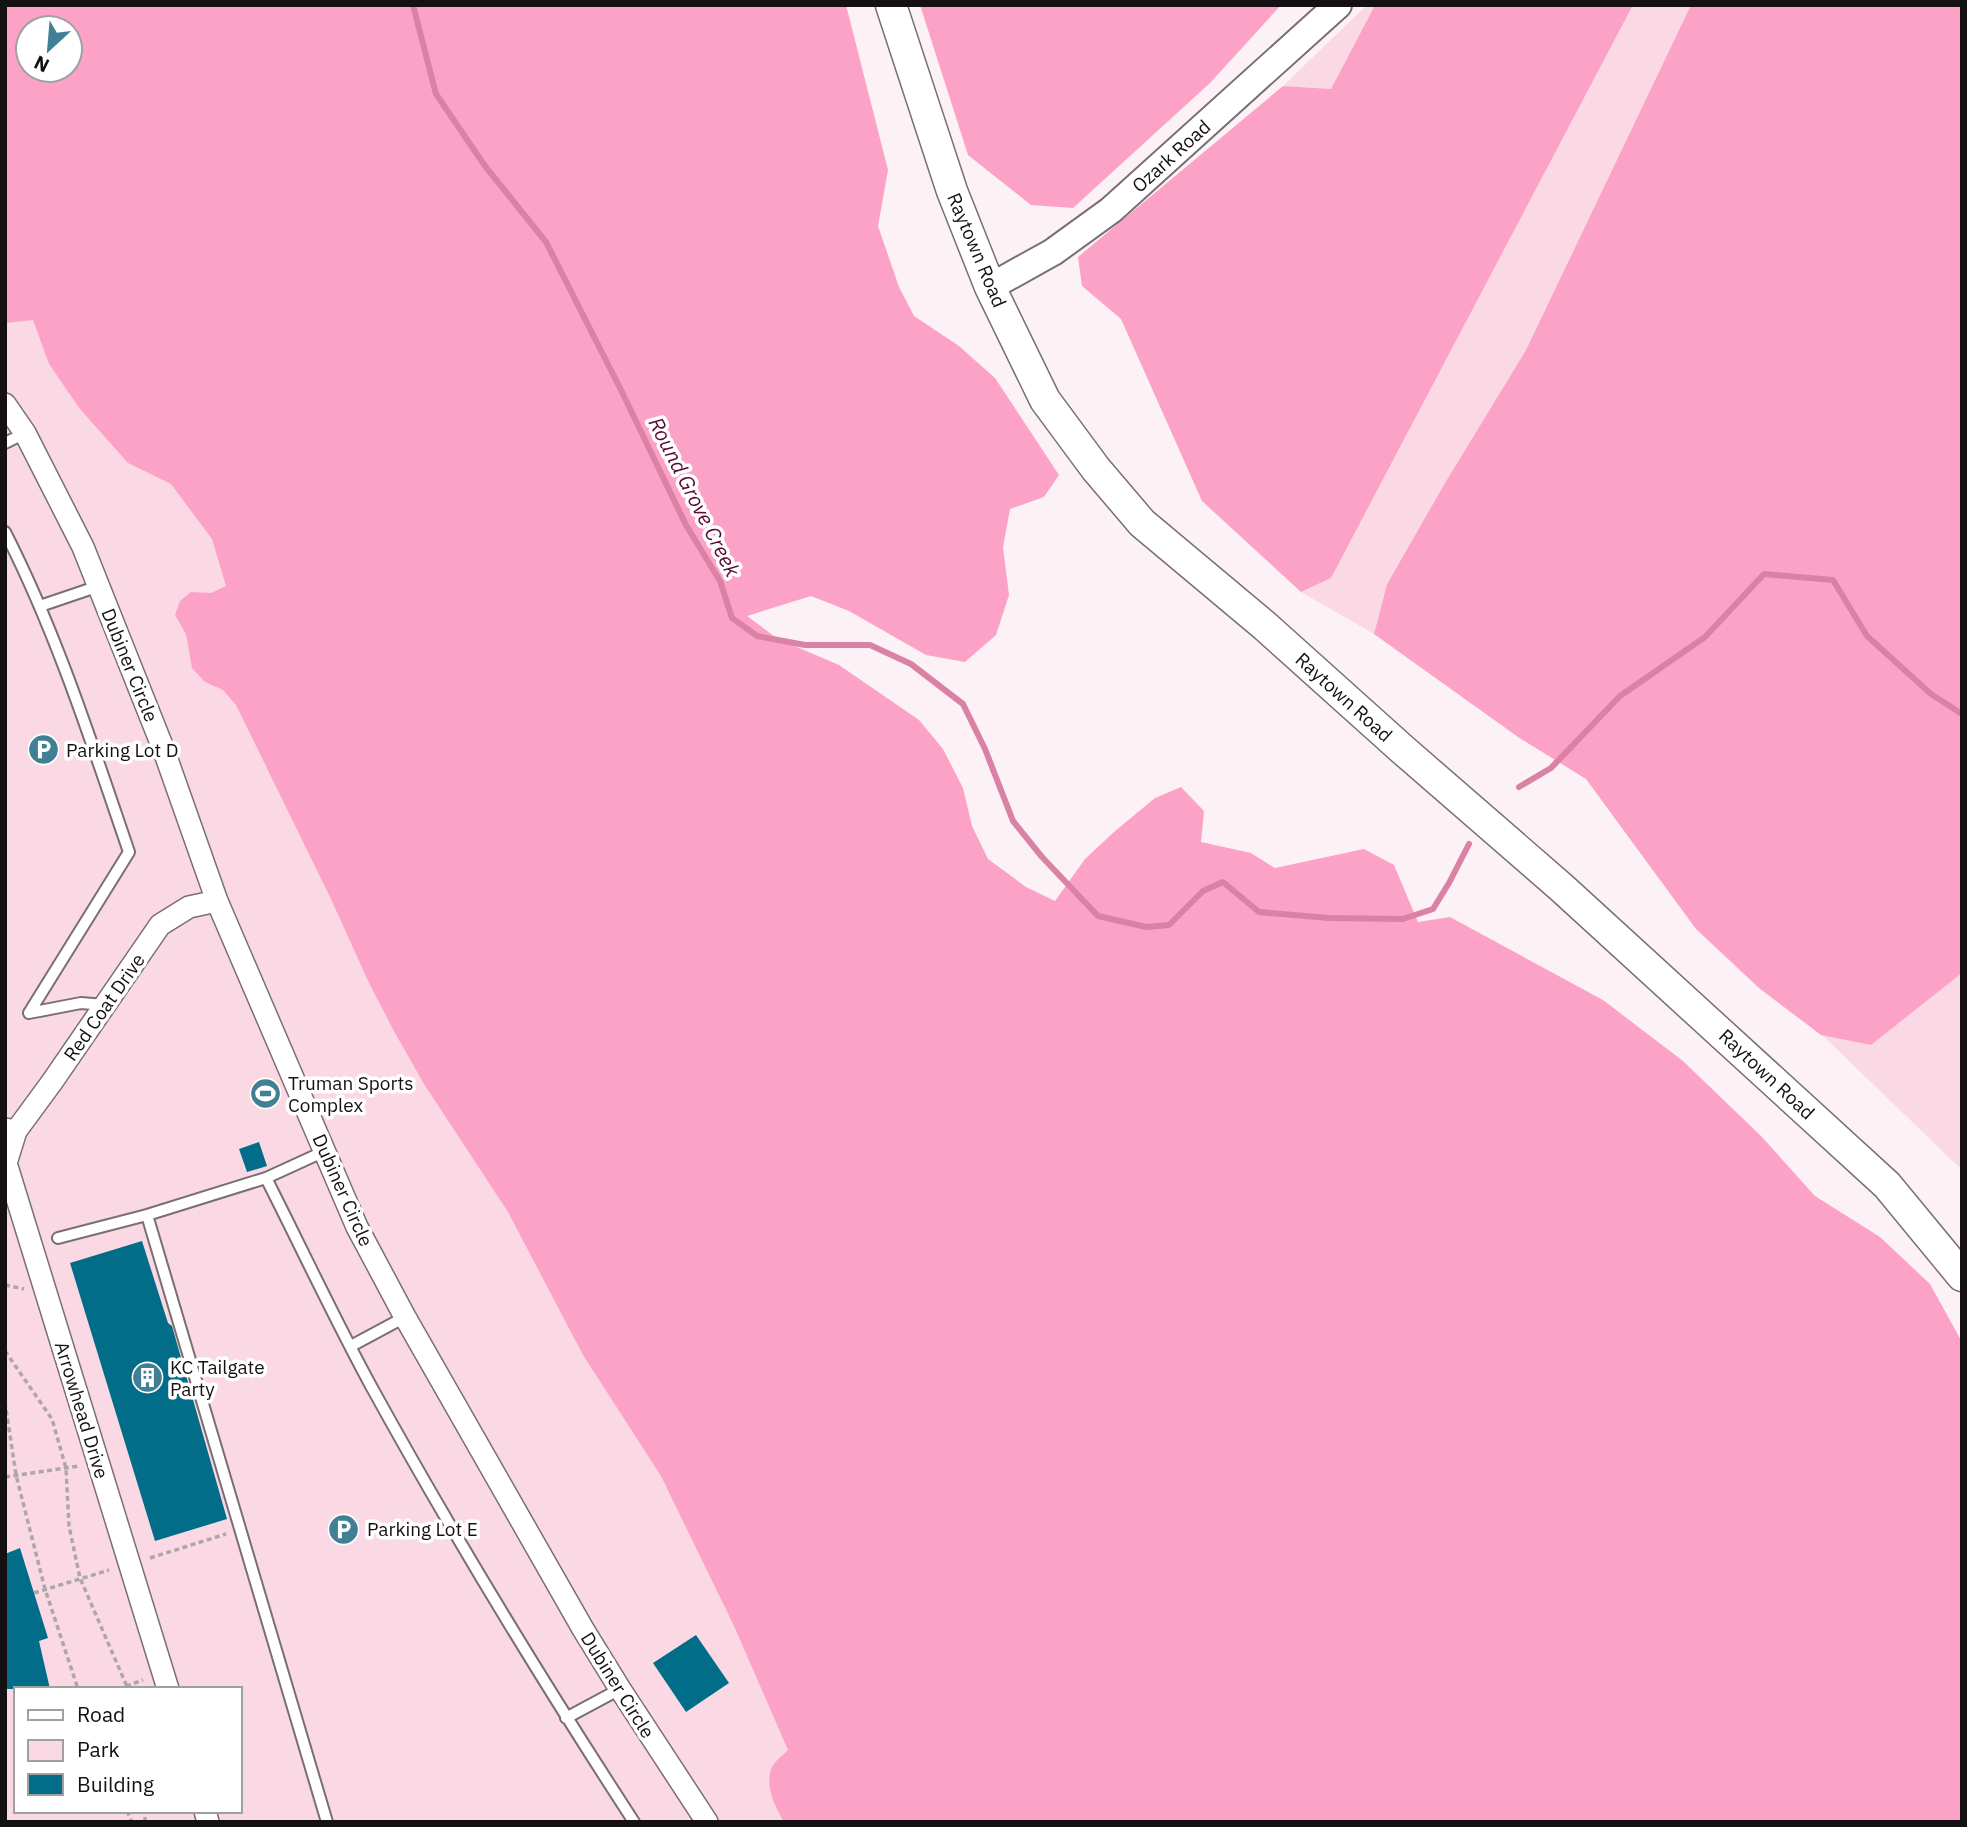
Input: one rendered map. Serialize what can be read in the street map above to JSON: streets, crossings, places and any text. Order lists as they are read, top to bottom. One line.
{"streets":{"main road":["Raytown Road"],"street":["Ozark Road","Dubiner Circle","Red Coat Drive","Arrowhead Drive"]},"crossings":[["Ozark Road","Raytown Road"],["Dubiner Circle","Red Coat Drive"],["Red Coat Drive","Arrowhead Drive"]],"water":["Round Grove Creek"],"places":{"parking":["Parking Lot D","Parking Lot E"],"sports":["Truman Sports Complex"],"building":["KC Tailgate Party"]},"legend":["Road","Park","Building"],"north":"bottom left"}
